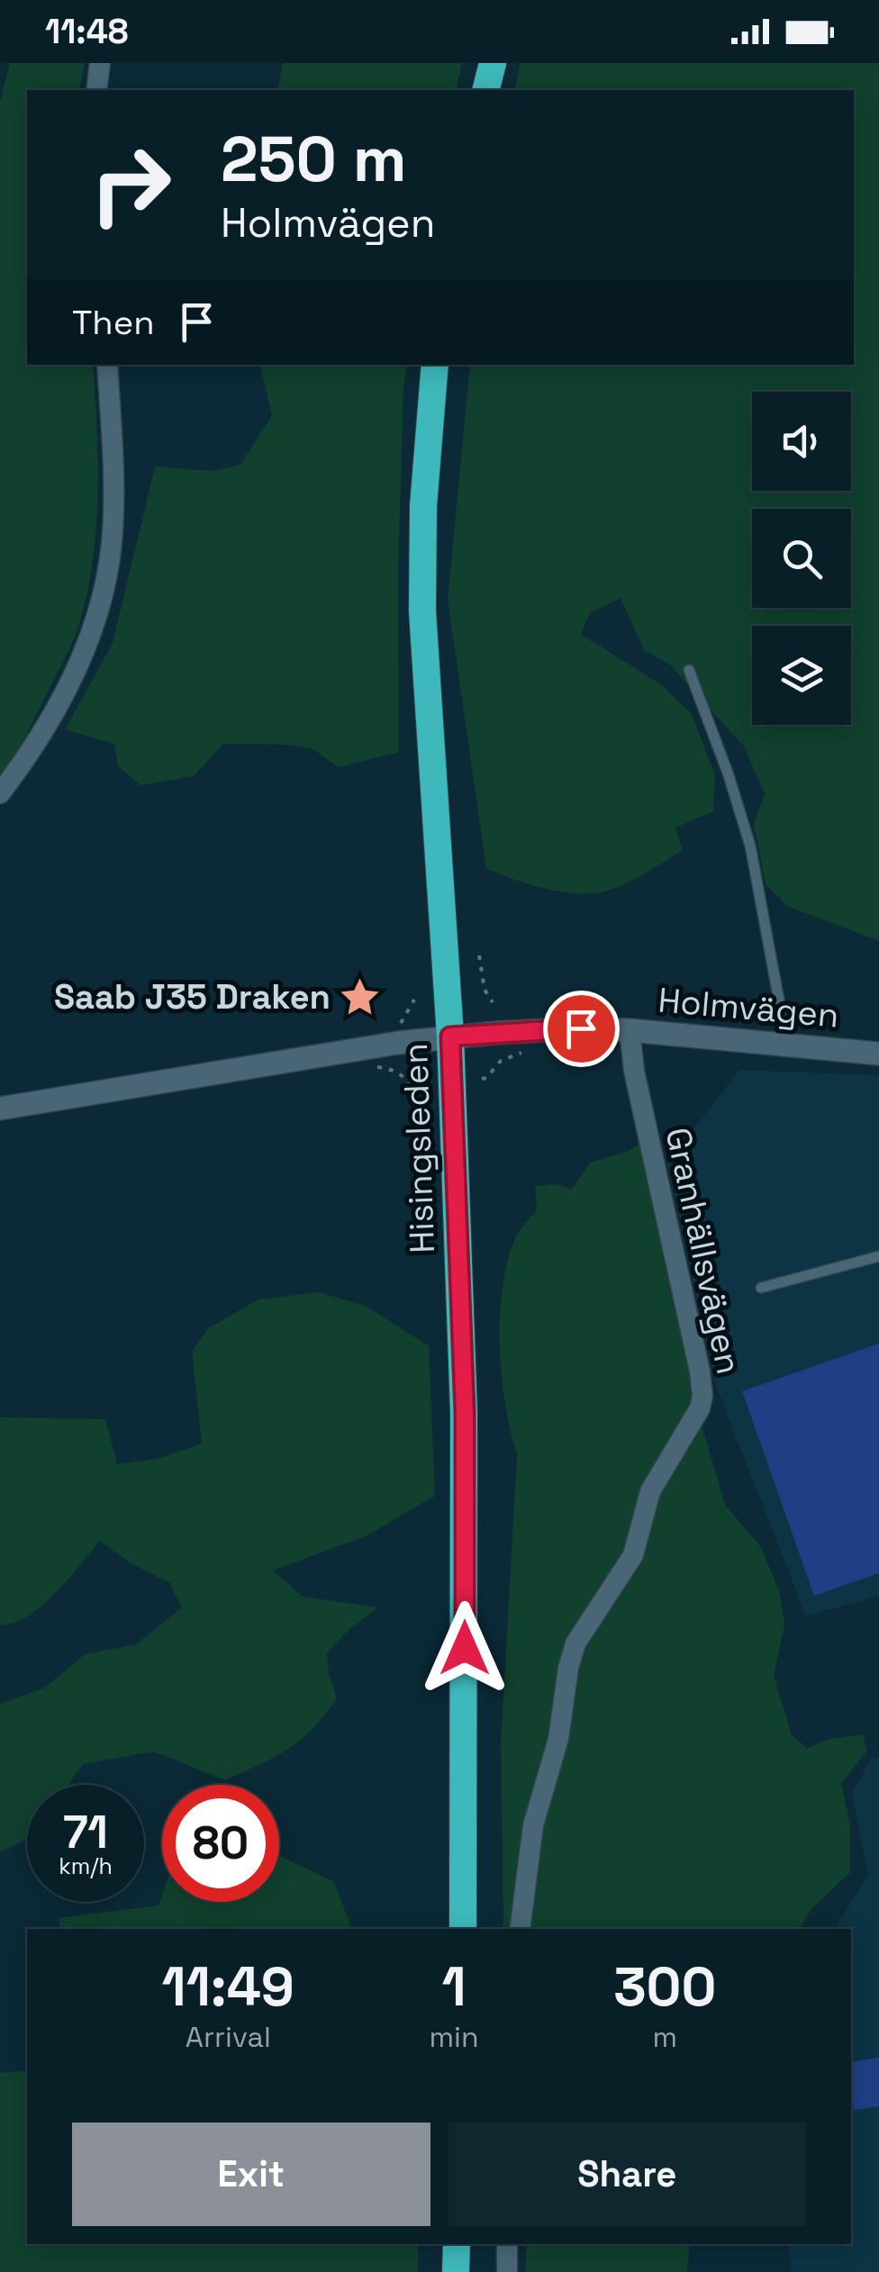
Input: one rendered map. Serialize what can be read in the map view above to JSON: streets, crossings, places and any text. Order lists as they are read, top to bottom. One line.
{"streets":{"highway":["Hisingsleden"],"street":["Holmvägen","Granhällsvägen"]},"crossings":[["Holmvägen","Hisingsleden"],["Holmvägen","Granhällsvägen"]],"places":{"place":["Saab J35 Draken"]},"page":{"status":"11:48","turn":["250 m","Holmvägen"],"then":"Then","speed":"71 km/h","limit":"80","eta":["11:49","Arrival","1","min","300","m"],"buttons":["Exit","Share"]}}
